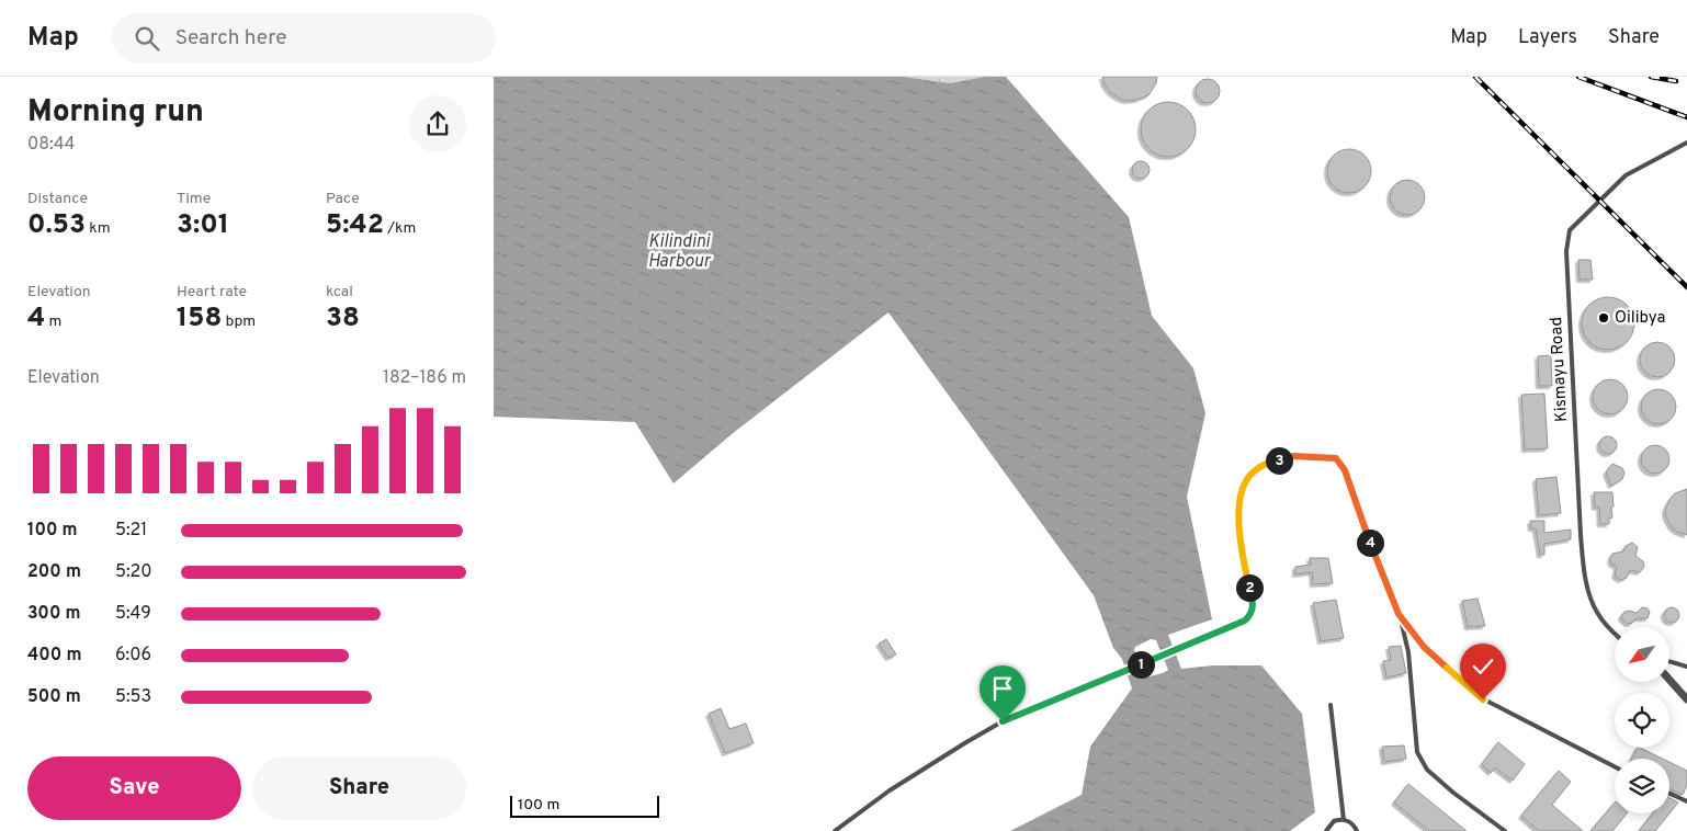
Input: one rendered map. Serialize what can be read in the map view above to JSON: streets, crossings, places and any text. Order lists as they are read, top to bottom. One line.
{"streets":{"lane":["Kismayu Road"]},"water":["Kilindini Harbour"],"places":["Oilibya"],"scale_bar":"100 m","north":"bottom left","page":{"header":"Map","search":"Search here","nav":["Map","Layers","Share"],"heading":["Morning run","08:44"],"stats":[["Distance","0.53 km"],["Time","3:01"],["Pace","5:42 /km"],["Elevation","4 m"],["Heart rate","158 bpm"],["kcal","38"]],"chart":["Elevation","182–186 m"],"pins":["3","4","2","1"],"list":[{"name":"100 m","note":"5:21"},{"name":"200 m","note":"5:20"},{"name":"300 m","note":"5:49"},{"name":"400 m","note":"6:06"},{"name":"500 m","note":"5:53"}],"buttons":["Save","Share"],"scale":"100 m"}}
